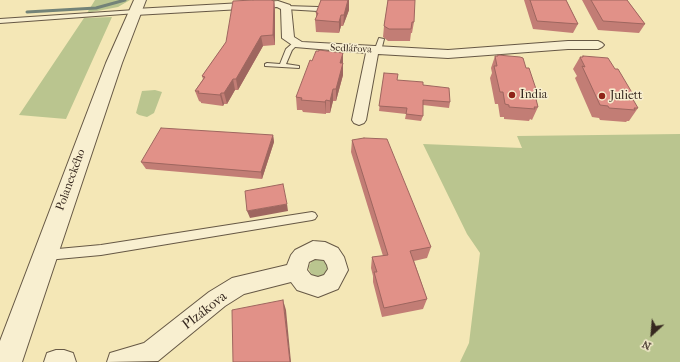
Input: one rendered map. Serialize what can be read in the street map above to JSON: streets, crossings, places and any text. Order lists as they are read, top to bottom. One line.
{"streets":{"street":["Sedlářova","Polaneckého","Plzákova"]},"places":["India","Juliett"],"north":"bottom left"}
